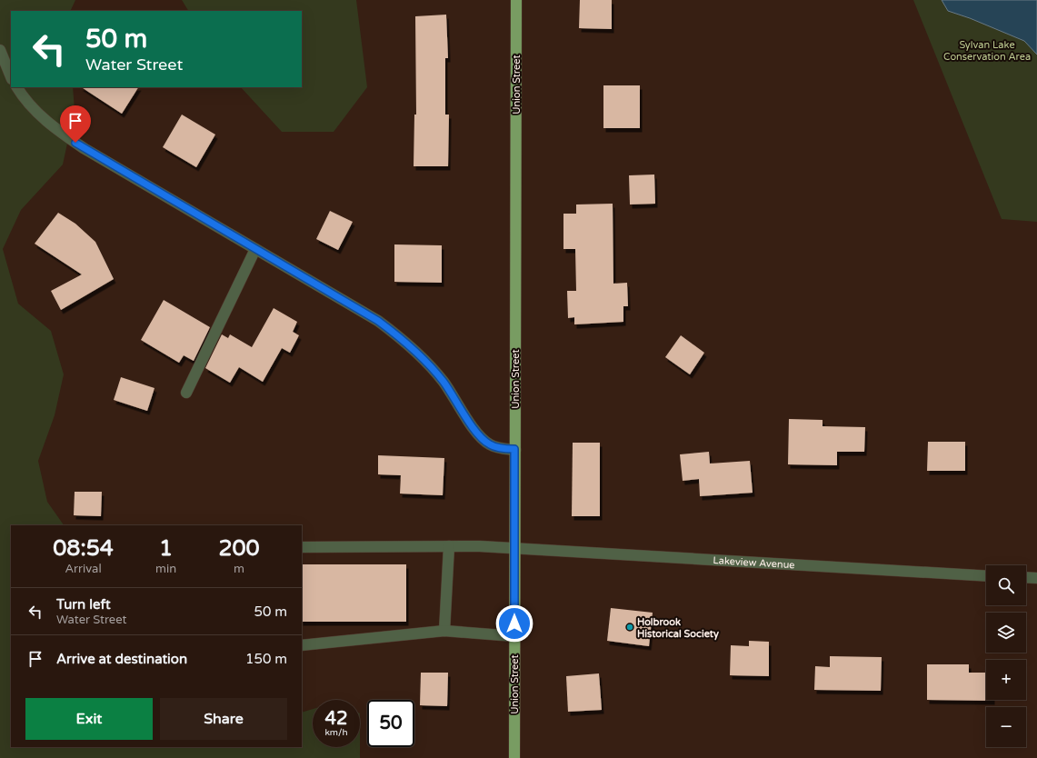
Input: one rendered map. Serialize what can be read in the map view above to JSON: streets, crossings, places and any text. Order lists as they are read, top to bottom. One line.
{"streets":{"main road":["Union Street"],"street":["Lakeview Avenue"]},"crossings":[["Union Street","Lakeview Avenue"]],"parks":["Sylvan Lake Conservation Area"],"places":["Holbrook Historical Society"],"page":{"turn":["50 m","Water Street"],"eta":["08:54","Arrival","1","min","200","m"],"map_buttons":["+","−"],"list":[{"name":"Turn left","note":"Water Street","value":"50 m"},{"name":"Arrive at destination","value":"150 m"}],"buttons":["Exit","Share"],"speed":"42 km/h","limit":"50"}}
